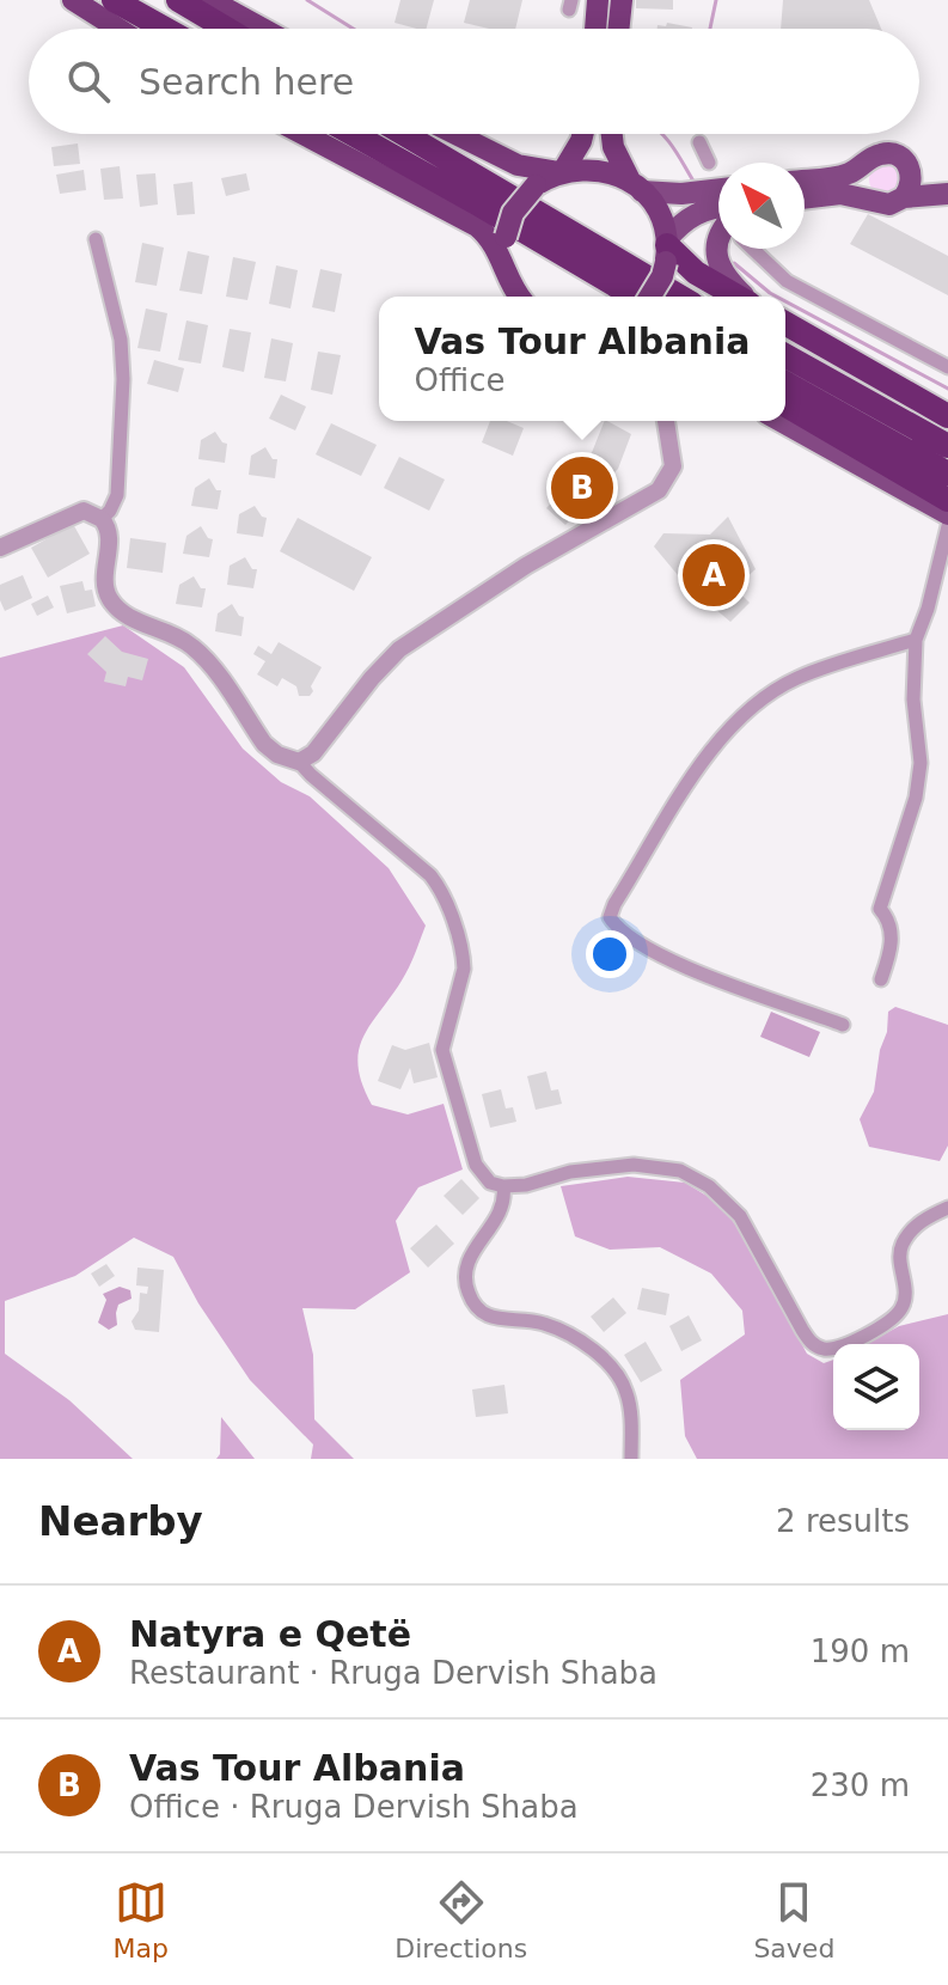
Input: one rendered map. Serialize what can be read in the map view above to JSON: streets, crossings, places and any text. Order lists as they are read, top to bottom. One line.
{"north":"top left","page":{"search":"Search here","popup":["Vas Tour Albania","Office"],"pins":["B","A"],"heading":["Nearby","2 results"],"list":[{"mark":"A","name":"Natyra e Qetë","note":"Restaurant · Rruga Dervish Shaba","value":"190 m"},{"mark":"B","name":"Vas Tour Albania","note":"Office · Rruga Dervish Shaba","value":"230 m"}],"nav":["Map","Directions","Saved"]}}
